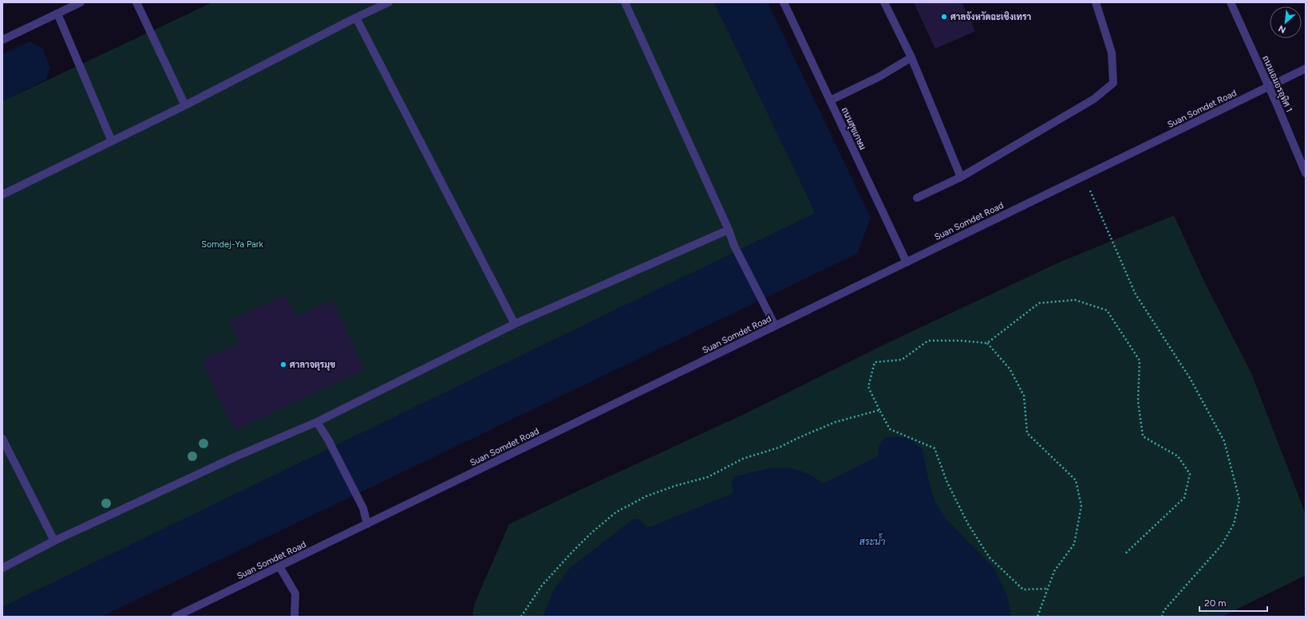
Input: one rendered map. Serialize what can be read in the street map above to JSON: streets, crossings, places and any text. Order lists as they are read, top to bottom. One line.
{"streets":{"street":["ถนนเอมอรอุทิศ 1","Suan Somdet Road","ถนนสุขเกษม"]},"crossings":[["ถนนเอมอรอุทิศ 1","Suan Somdet Road"],["Suan Somdet Road","ถนนสุขเกษม"]],"water":["สระน้ำ"],"parks":["Somdej-Ya Park"],"places":["ศาลจังหวัดฉะเชิงเทรา","ศาลาจตุรมุข"],"scale_bar":"20 m","north":"bottom left"}
